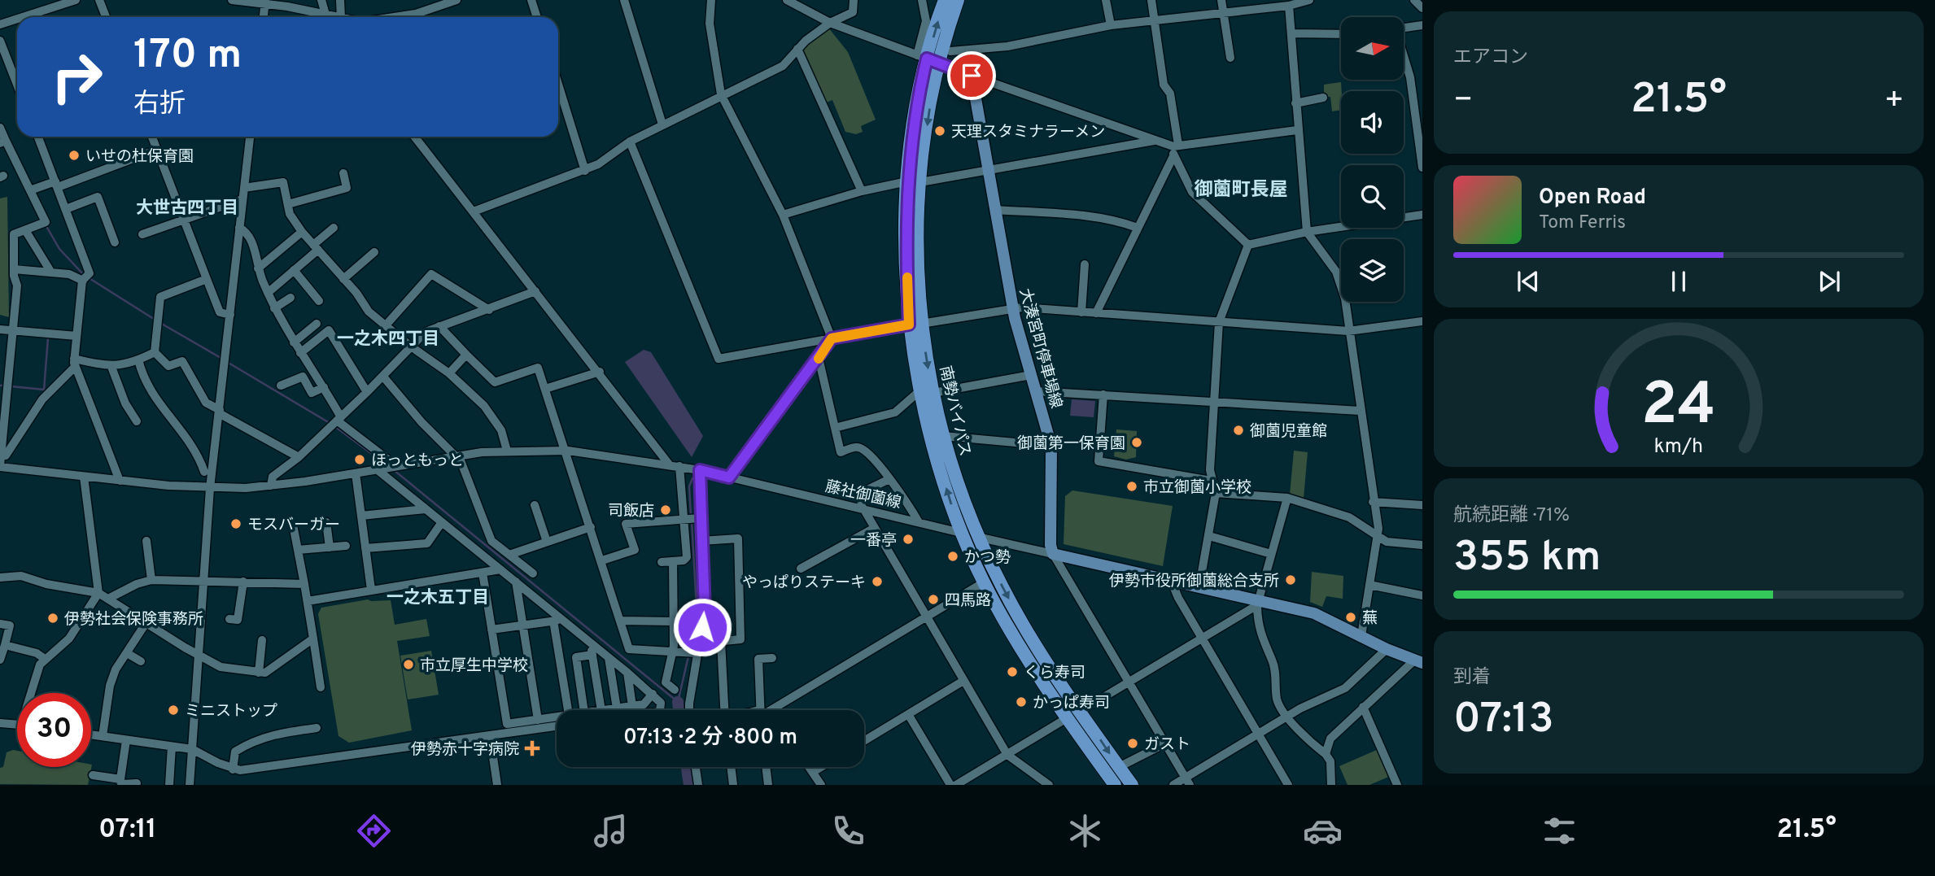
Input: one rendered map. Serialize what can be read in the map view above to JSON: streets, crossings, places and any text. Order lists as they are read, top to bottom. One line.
{"streets":{"highway":["南勢バイパス"],"main road":["大湊宮町停車場線"],"street":["藤社御薗線"]},"crossings":[["大湊宮町停車場線","藤社御薗線"],["南勢バイパス","藤社御薗線"]],"districts":["御薗町長屋","大世古四丁目","一之木四丁目","一之木五丁目"],"places":{"other":["天理スタミナラーメン","いせの杜保育園","御薗児童館","御薗第一保育園","ほっともっと","市立御薗小学校","司飯店","モスバーガー","一番亭","かつ勢","伊勢市役所御薗総合支所","やっぱりステーキ","四馬路","蕪","伊勢社会保険事務所","市立厚生中学校","くら寿司","かっぱ寿司","ミニストップ","ガスト"],"health":["伊勢赤十字病院"]},"north":"right","page":{"tile":["エアコン",["航続距離 · 71%","355 km"],["到着","07:13"]],"turn":["170 m","右折"],"heat":["−","21.5°","+"],"song":["Open Road","Tom Ferris"],"limit":"30","trip":"07:13 · 2 分 · 800 m","tabs":["07:11","21.5°"],"gauge":["24","km/h"]}}
